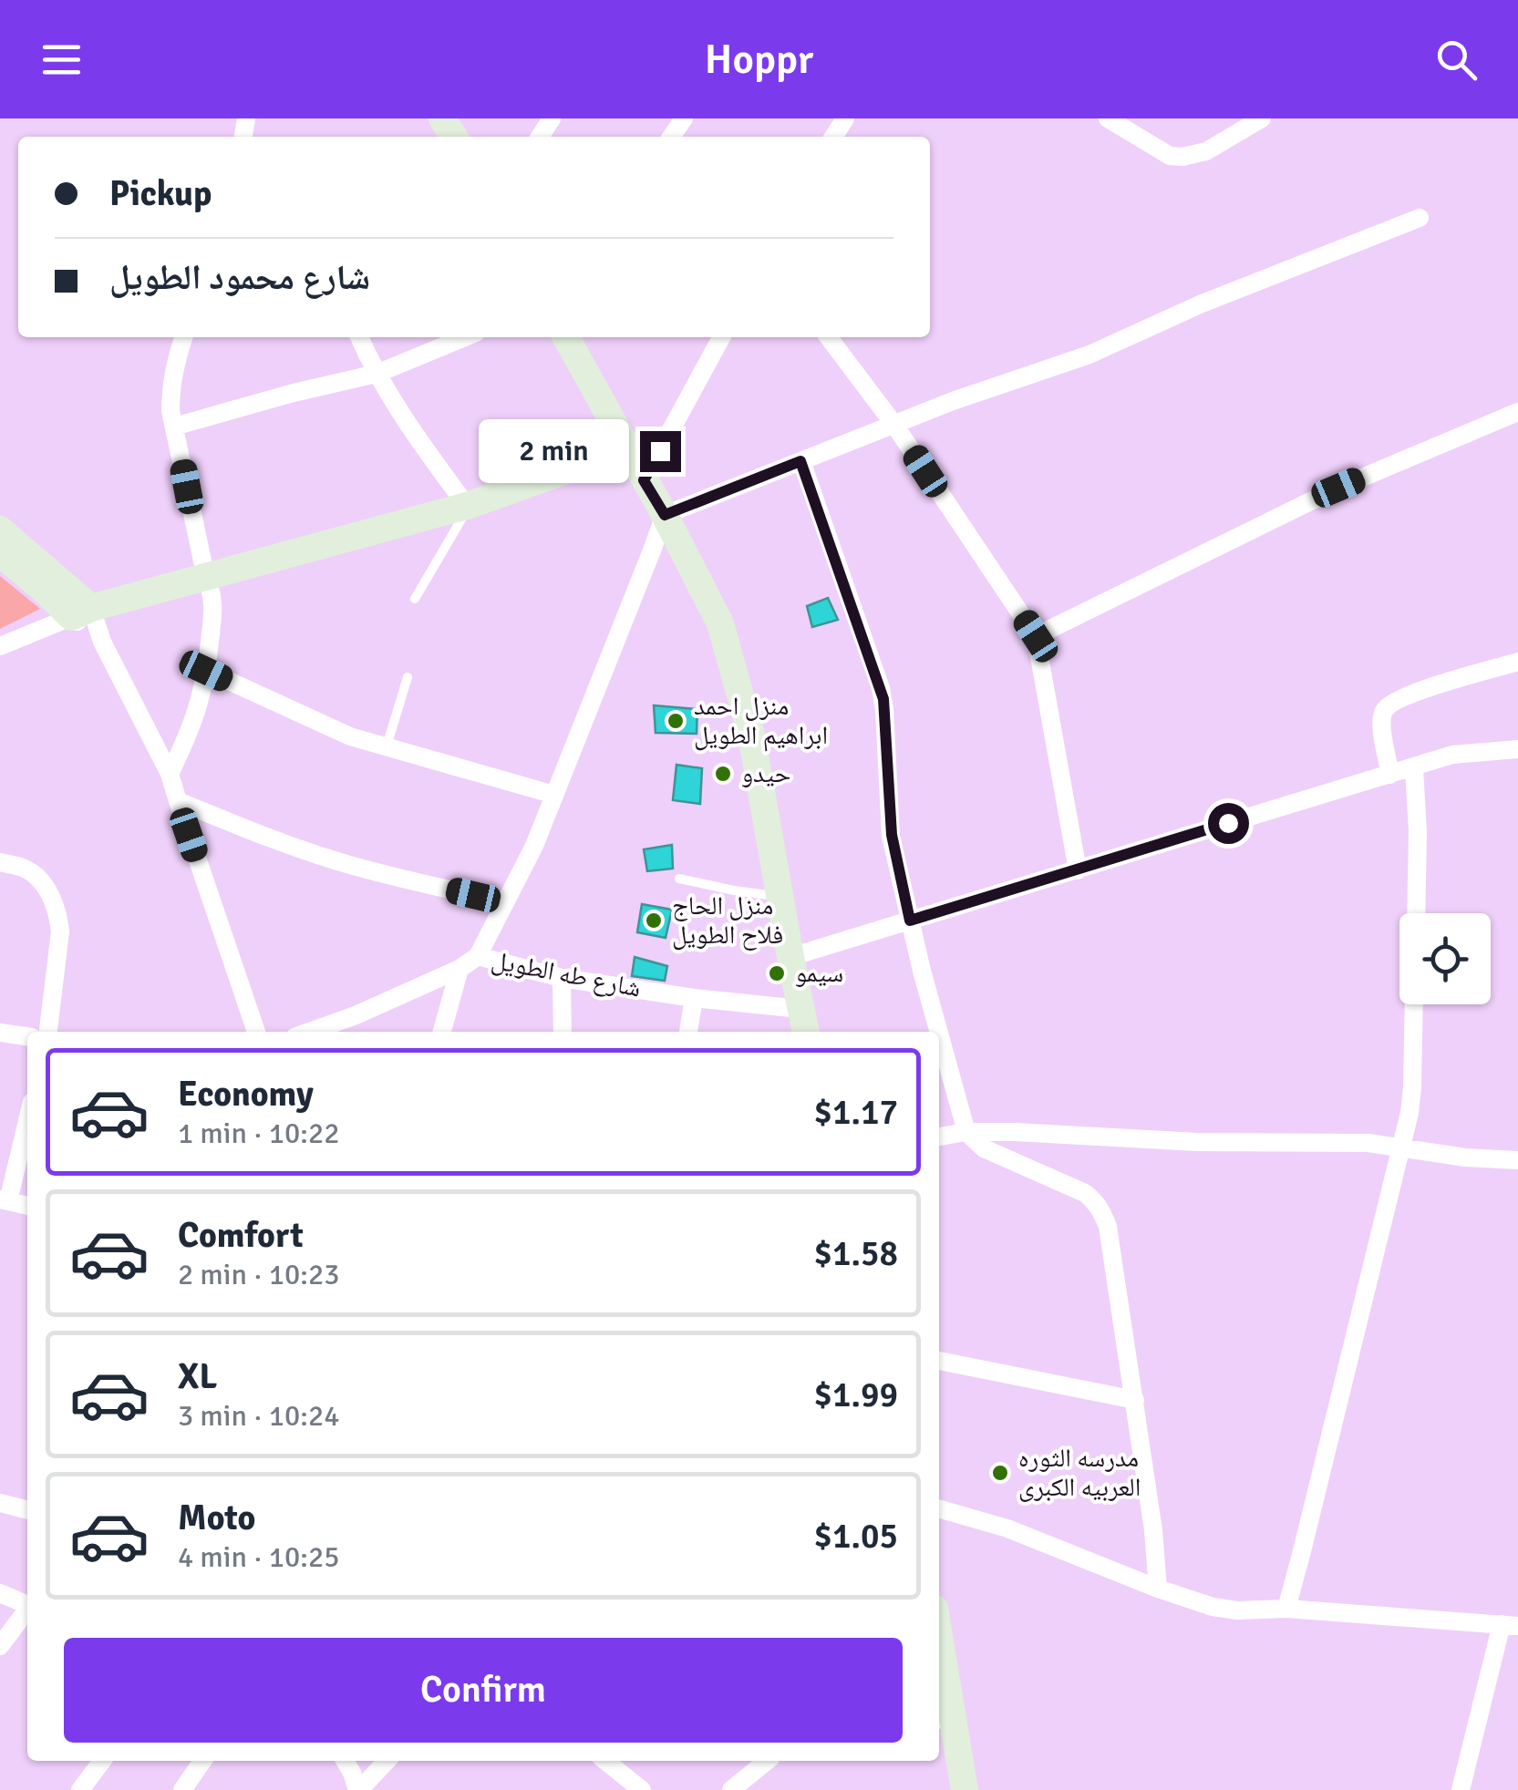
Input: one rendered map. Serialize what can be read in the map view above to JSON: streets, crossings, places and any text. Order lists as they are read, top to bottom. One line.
{"streets":{"street":["شارع طه الطويل"]},"places":["منزل احمد ابراهيم الطويل","حيدو","منزل الحاج فلاح الطويل","سيمو","مدرسه الثوره العربيه الكبرى"],"page":{"header":"Hoppr","banner":["Pickup","شارع محمود الطويل"],"bubble":"2 min","list":[{"name":"Economy","note":"1 min · 10:22","value":"$1.17"},{"name":"Comfort","note":"2 min · 10:23","value":"$1.58"},{"name":"XL","note":"3 min · 10:24","value":"$1.99"},{"name":"Moto","note":"4 min · 10:25","value":"$1.05"}],"buttons":"Confirm"}}
